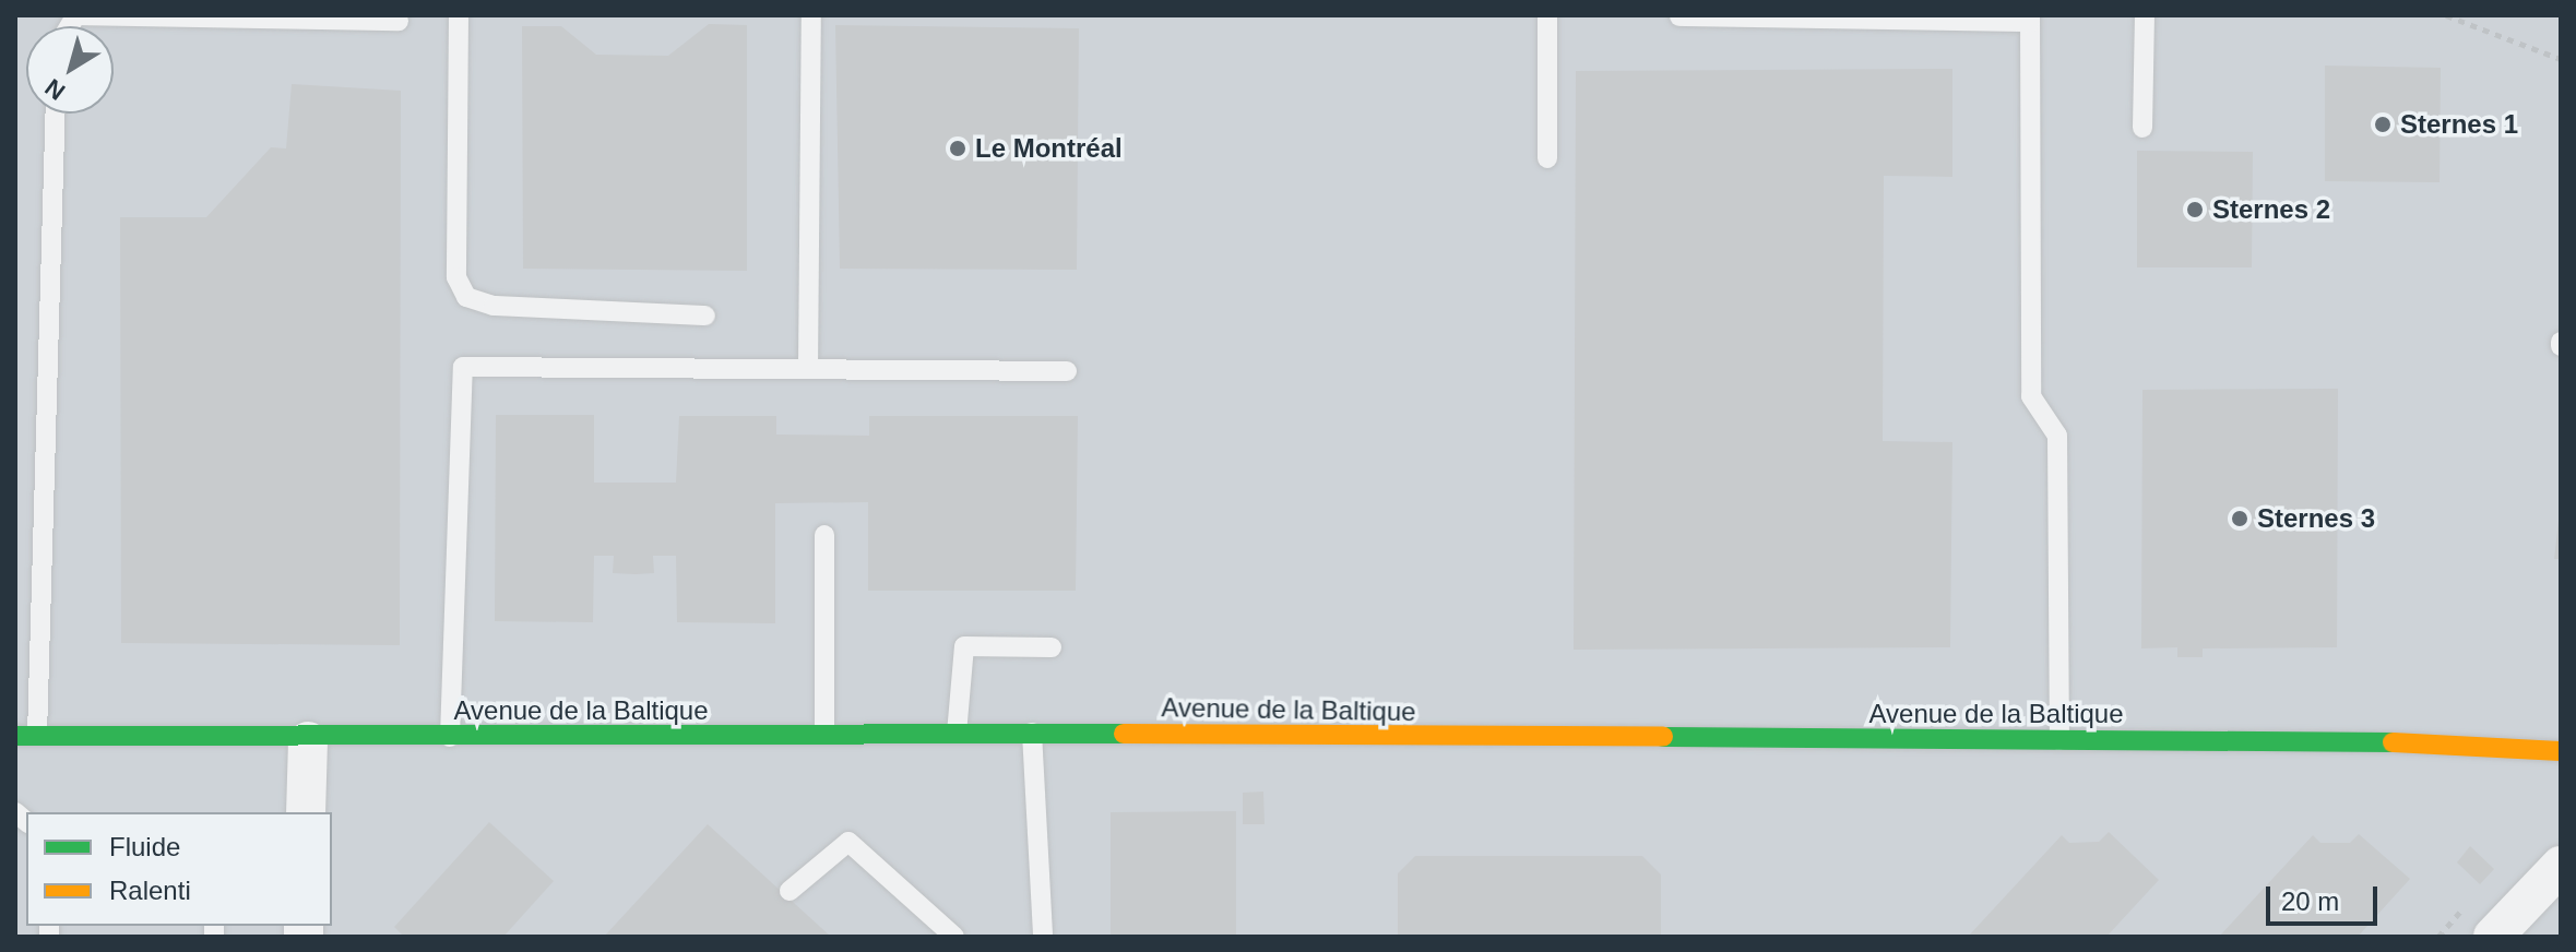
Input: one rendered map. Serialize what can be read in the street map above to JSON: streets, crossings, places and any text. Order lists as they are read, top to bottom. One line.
{"streets":{"street":["Avenue de la Baltique"]},"places":["Sternes 1","Le Montréal","Sternes 2","Sternes 3"],"legend":["Fluide","Ralenti"],"scale_bar":"20 m","north":"bottom left"}
